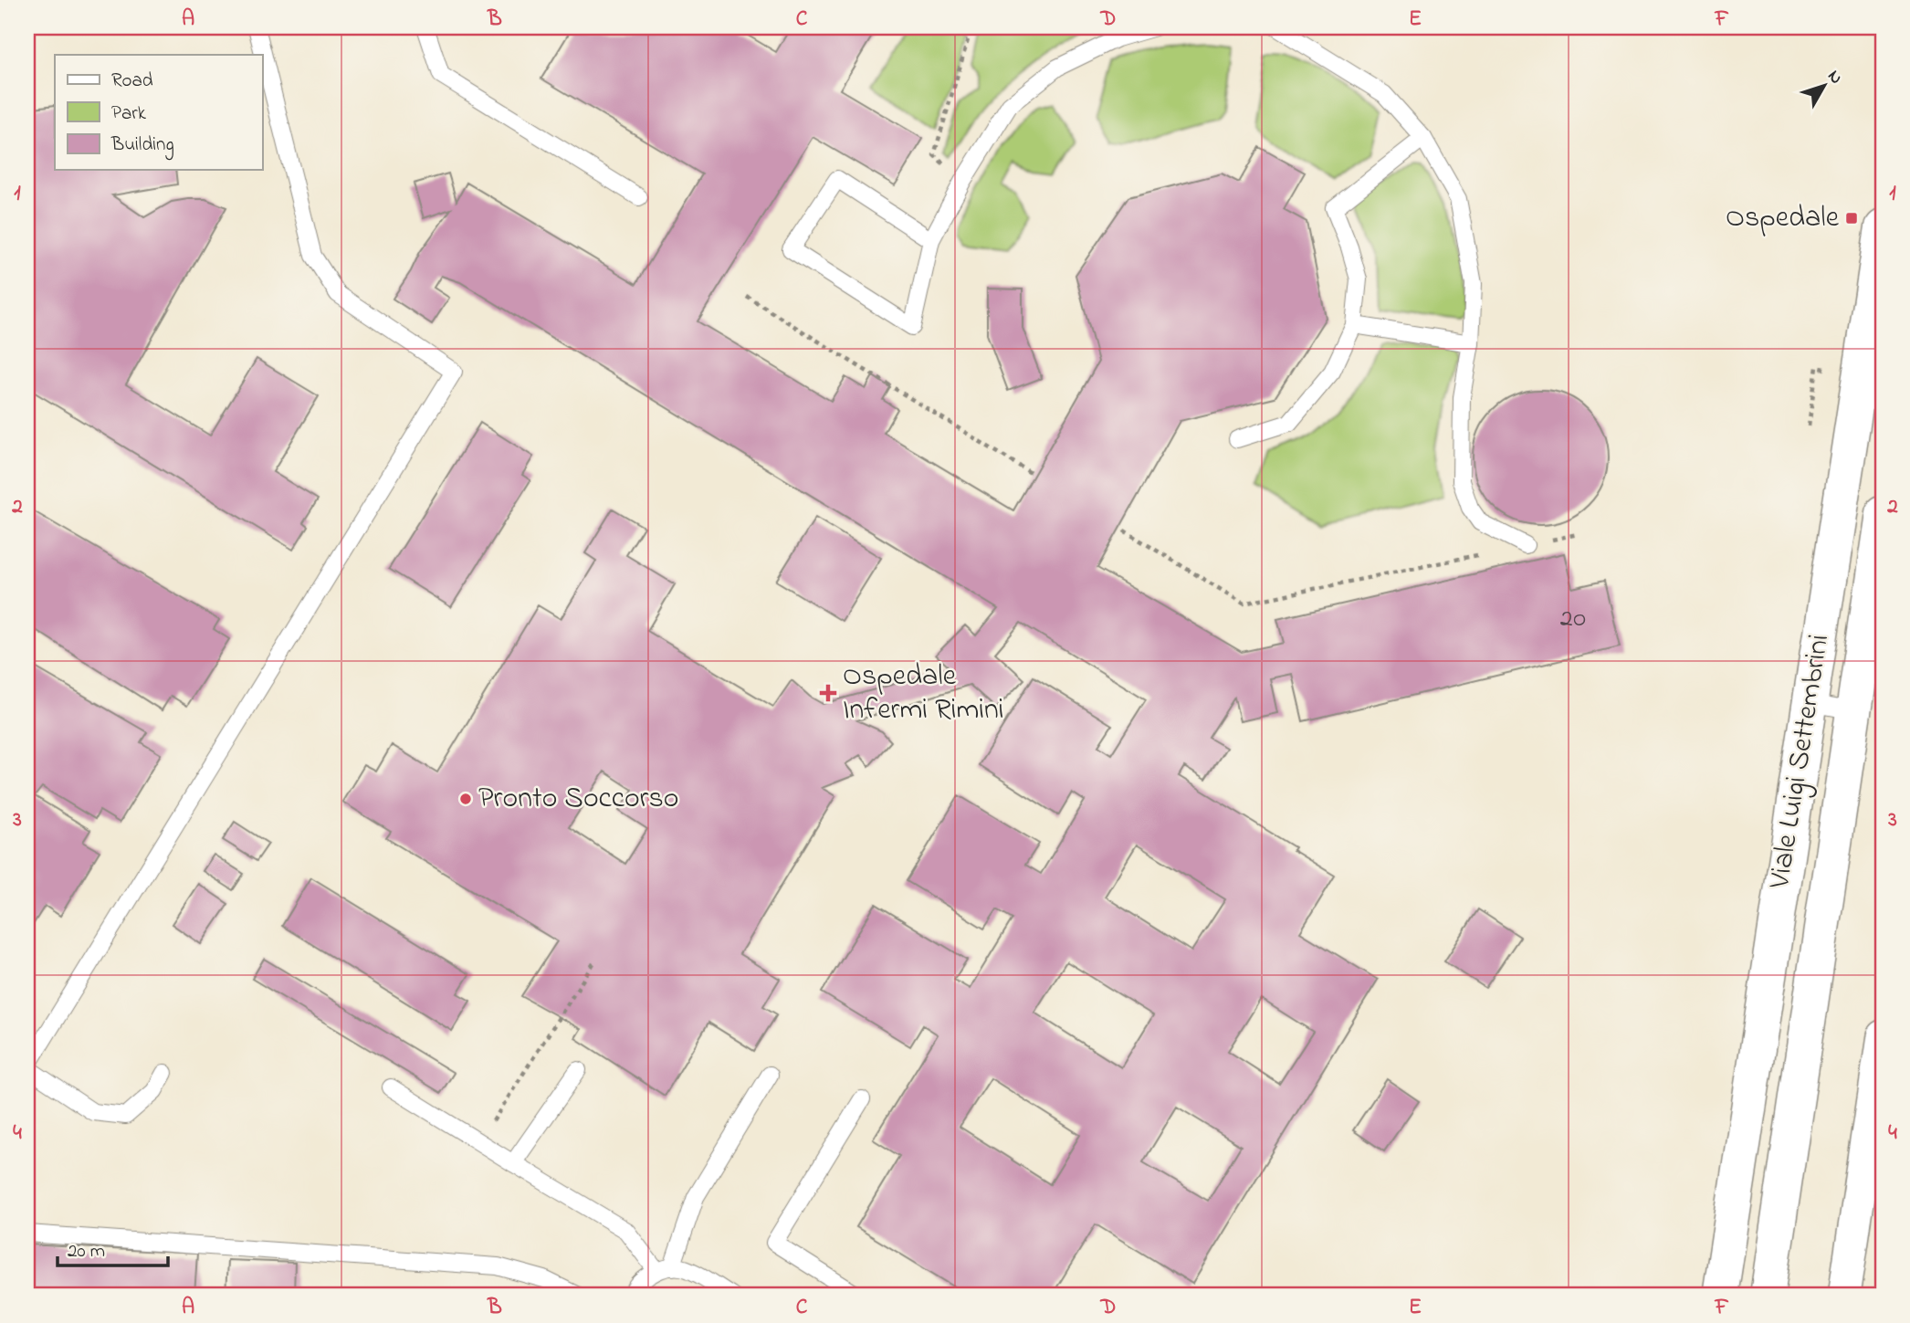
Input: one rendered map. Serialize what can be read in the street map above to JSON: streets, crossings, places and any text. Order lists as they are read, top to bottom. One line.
{"streets":{"main road":["Viale Luigi Settembrini"]},"places":{"transit":["Ospedale"],"health":["Ospedale Infermi Rimini"],"other":["Pronto Soccorso"]},"house_numbers":["2o"],"legend":["Road","Park","Building"],"scale_bar":"20 m","north":"top right","grid":{"columns":["A","B","C","D","E","F"],"rows":["1","2","3","4"]}}
